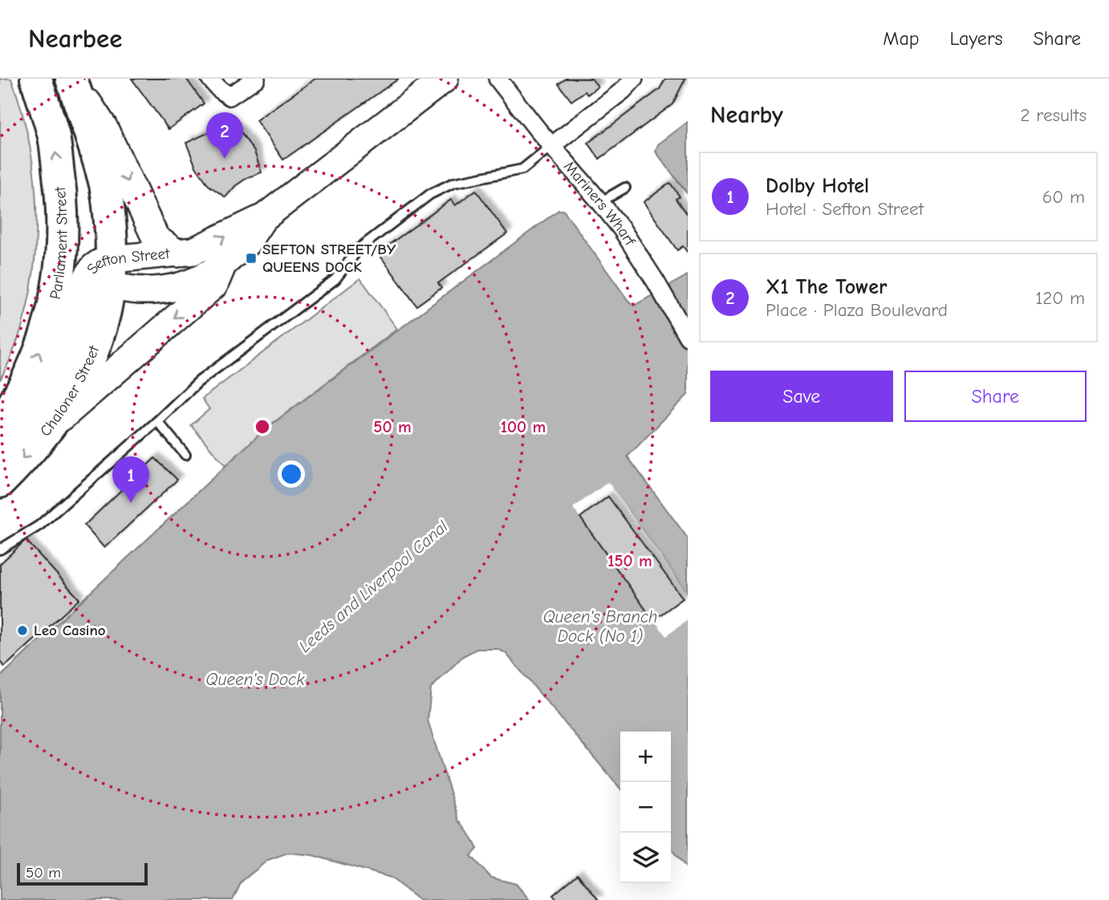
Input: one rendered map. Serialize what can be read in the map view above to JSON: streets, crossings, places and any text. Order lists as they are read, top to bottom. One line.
{"streets":{"highway":["Parliament Street","Chaloner Street"],"main road":["Sefton Street"],"street":["Mariners Wharf"]},"crossings":[["Sefton Street","Chaloner Street"]],"water":["Leeds and Liverpool Canal","Queen's Branch Dock (No 1)","Queen's Dock"],"places":{"transit":["SEFTON STREET/BY QUEENS DOCK"],"other":["Leo Casino"]},"scale_bar":"50 m","page":{"header":"Nearbee","nav":["Map","Layers","Share"],"heading":["Nearby","2 results"],"pins":["2","1"],"list":[{"mark":"1","name":"Dolby Hotel","note":"Hotel · Sefton Street","value":"60 m"},{"mark":"2","name":"X1 The Tower","note":"Place · Plaza Boulevard","value":"120 m"}],"buttons":["Save","Share"],"map_buttons":["+","−"],"scale":"50 m"},"rings":["50 m","100 m","150 m"]}
